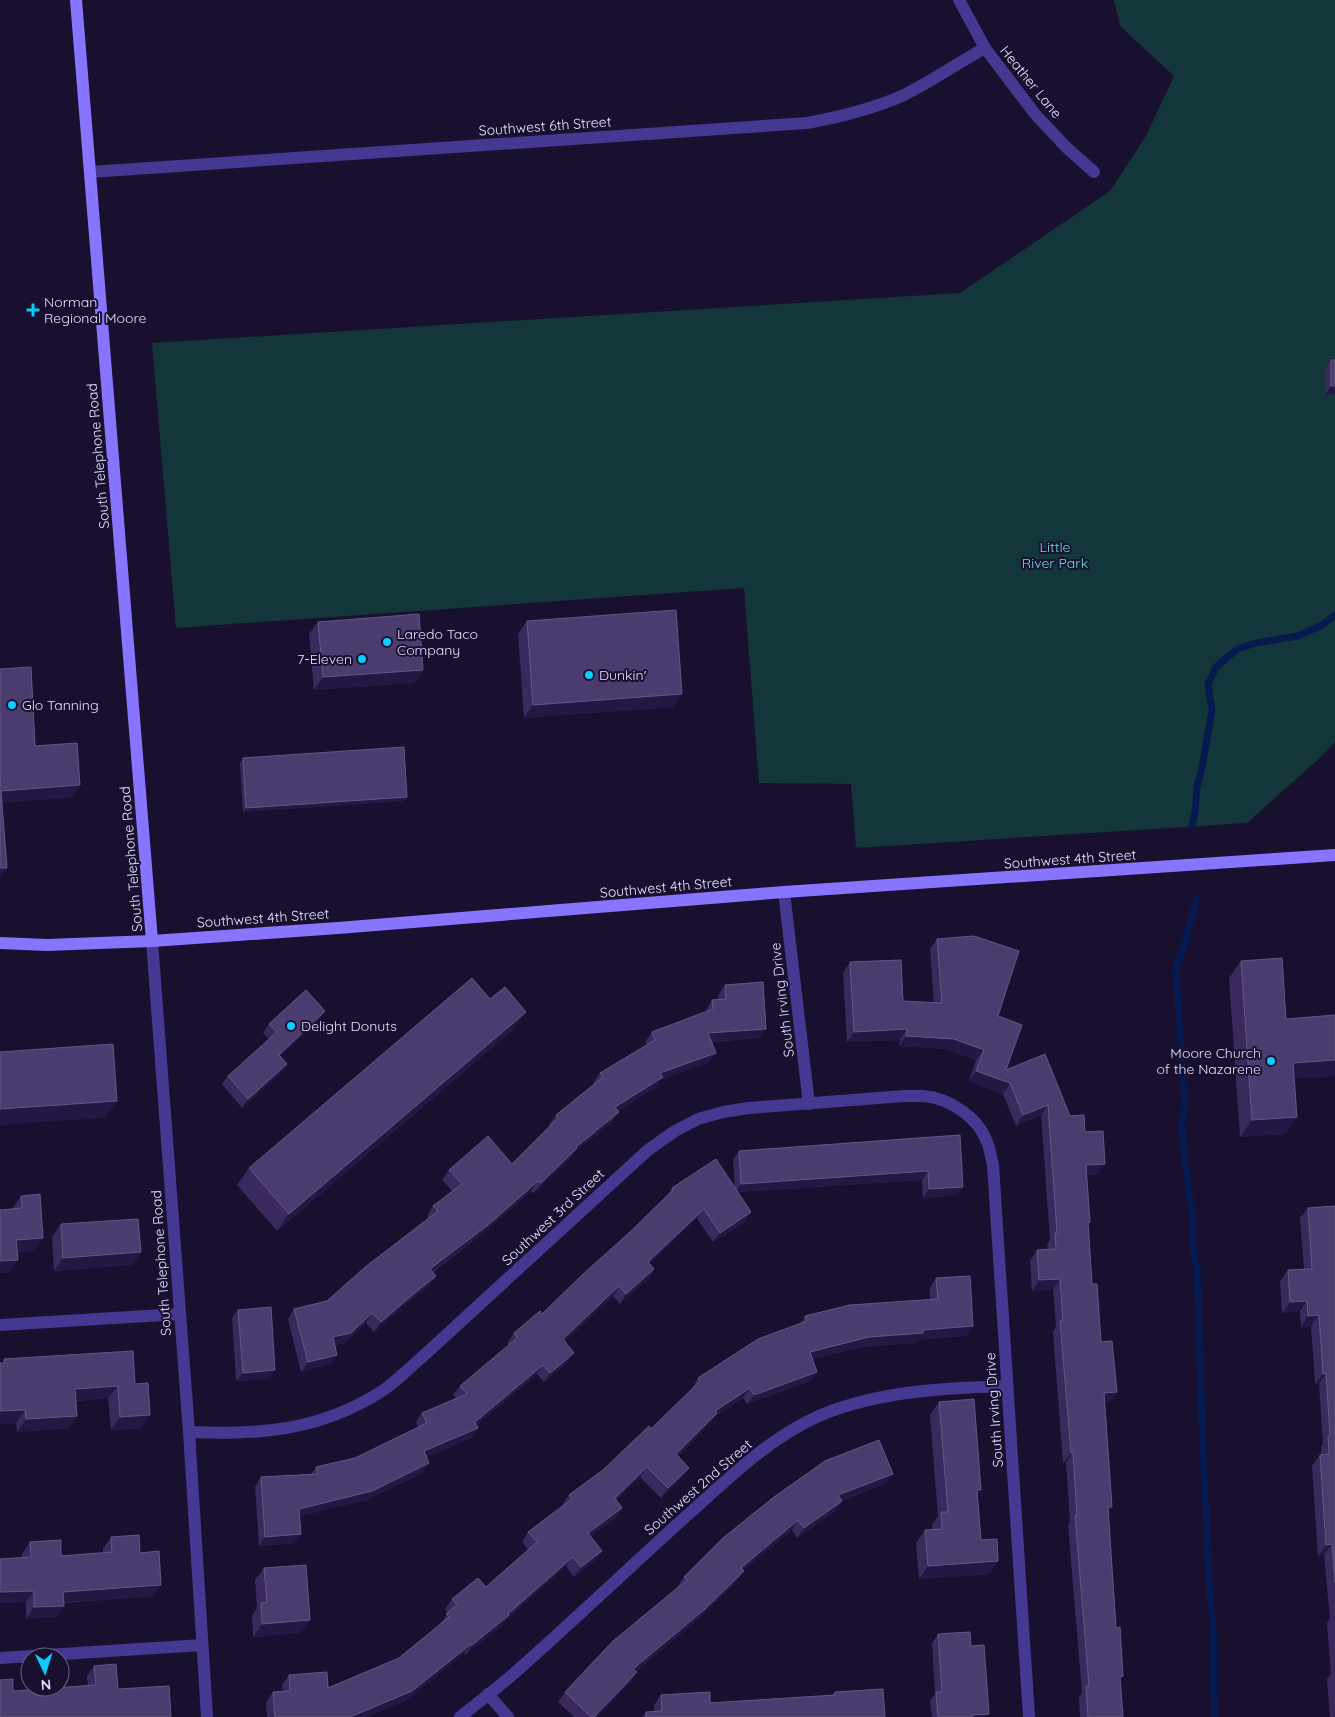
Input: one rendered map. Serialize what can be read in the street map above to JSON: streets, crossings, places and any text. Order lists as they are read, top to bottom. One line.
{"streets":{"main road":["South Telephone Road","Southwest 4th Street"],"street":["Heather Lane","Southwest 6th Street","South Irving Drive","Southwest 3rd Street","Southwest 2nd Street"]},"crossings":[["Heather Lane","Southwest 6th Street"],["Southwest 6th Street","South Telephone Road"],["South Telephone Road","Southwest 4th Street"],["South Telephone Road","Southwest 3rd Street"],["Southwest 4th Street","South Irving Drive"],["South Irving Drive","Southwest 3rd Street"],["South Irving Drive","Southwest 2nd Street"]],"parks":["Little River Park"],"places":{"health":["Norman Regional Moore"],"other":["Laredo Taco Company","7-Eleven","Dunkin'","Glo Tanning","Delight Donuts","Moore Church of the Nazarene"]},"north":"bottom"}
